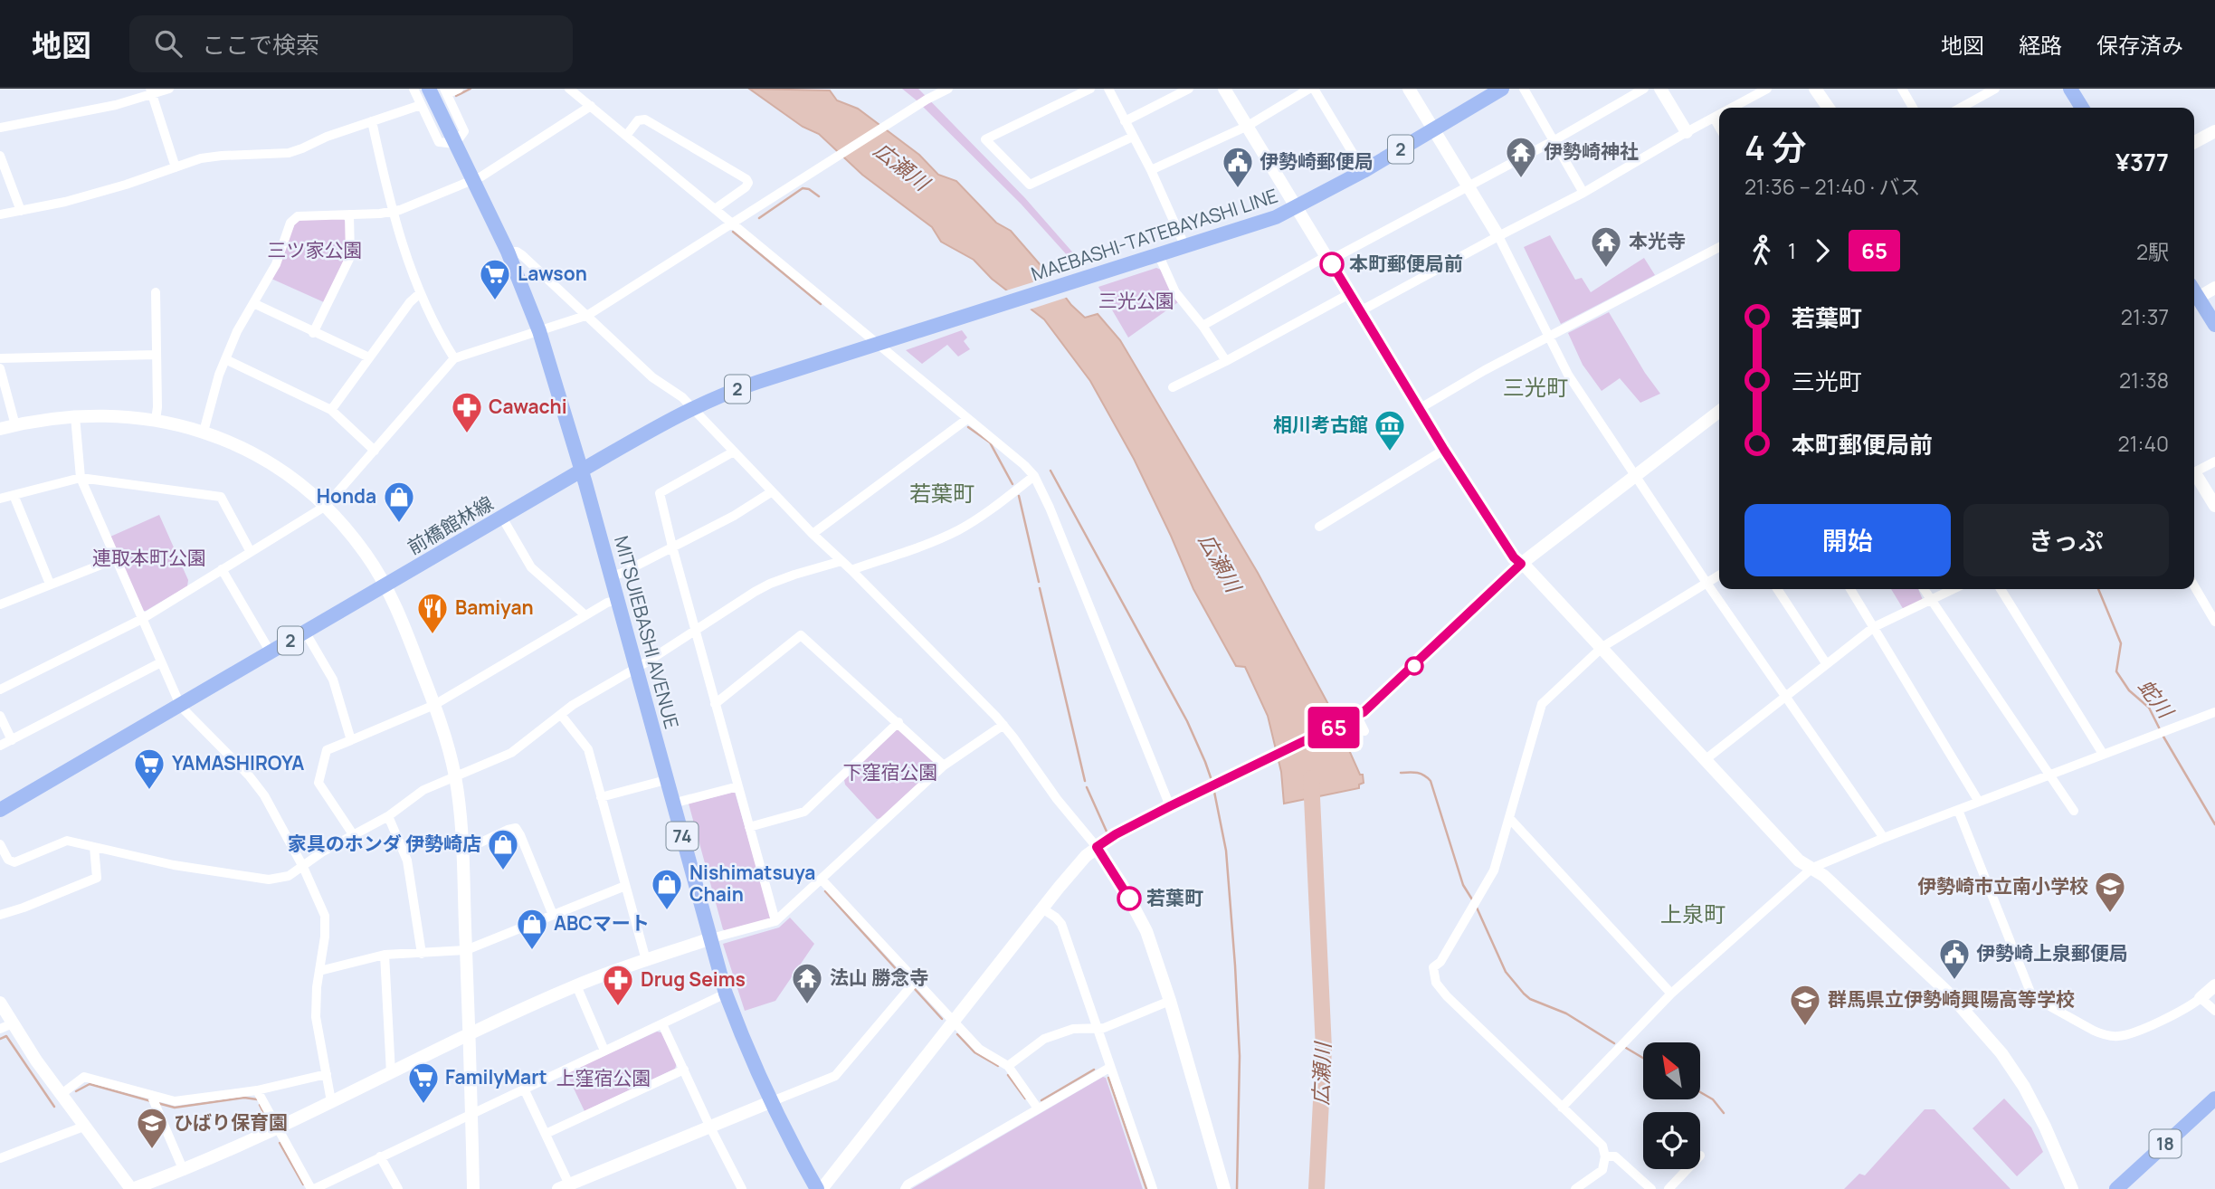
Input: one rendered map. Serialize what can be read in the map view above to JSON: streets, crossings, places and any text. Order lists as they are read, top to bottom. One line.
{"streets":{"main road":["2","MAEBASHI-TATEBAYASHI LINE","前橋館林線","MITSUIEBASHI AVENUE","74","18"]},"crossings":[["MAEBASHI-TATEBAYASHI LINE","前橋館林線"],["前橋館林線","MITSUIEBASHI AVENUE"]],"districts":["三光町","若葉町","上泉町"],"water":["広瀬川","蛇川"],"parks":["三ツ家公園","三光公園","連取本町公園","下窪宿公園","上窪宿公園"],"places":{"temple":["伊勢崎神社","本光寺","法山 勝念寺"],"public building":["伊勢崎郵便局","伊勢崎上泉郵便局"],"other":["本町郵便局前","若葉町"],"supermarket":["Lawson","YAMASHIROYA","FamilyMart"],"pharmacy":["Cawachi","Drug Seims"],"museum":["相川考古館"],"shop":["Honda","家具のホンダ 伊勢崎店","Nishimatsuya Chain","ABCマート"],"restaurant":["Bamiyan"],"school or university":["伊勢崎市立南小学校","群馬県立伊勢崎興陽高等学校","ひばり保育園"]},"lines":["bus line 65"],"north":"top left","page":{"header":"地図","search":"ここで検索","nav":["地図","経路","保存済み"],"on_map":"65","heading":["4 分","21:36 – 21:40 · バス","¥377"],"legs":["1","65","2駅"],"list":[{"name":"若葉町","value":"21:37"},{"name":"三光町","value":"21:38"},{"name":"本町郵便局前","value":"21:40"}],"buttons":["開始","きっぷ"]}}
